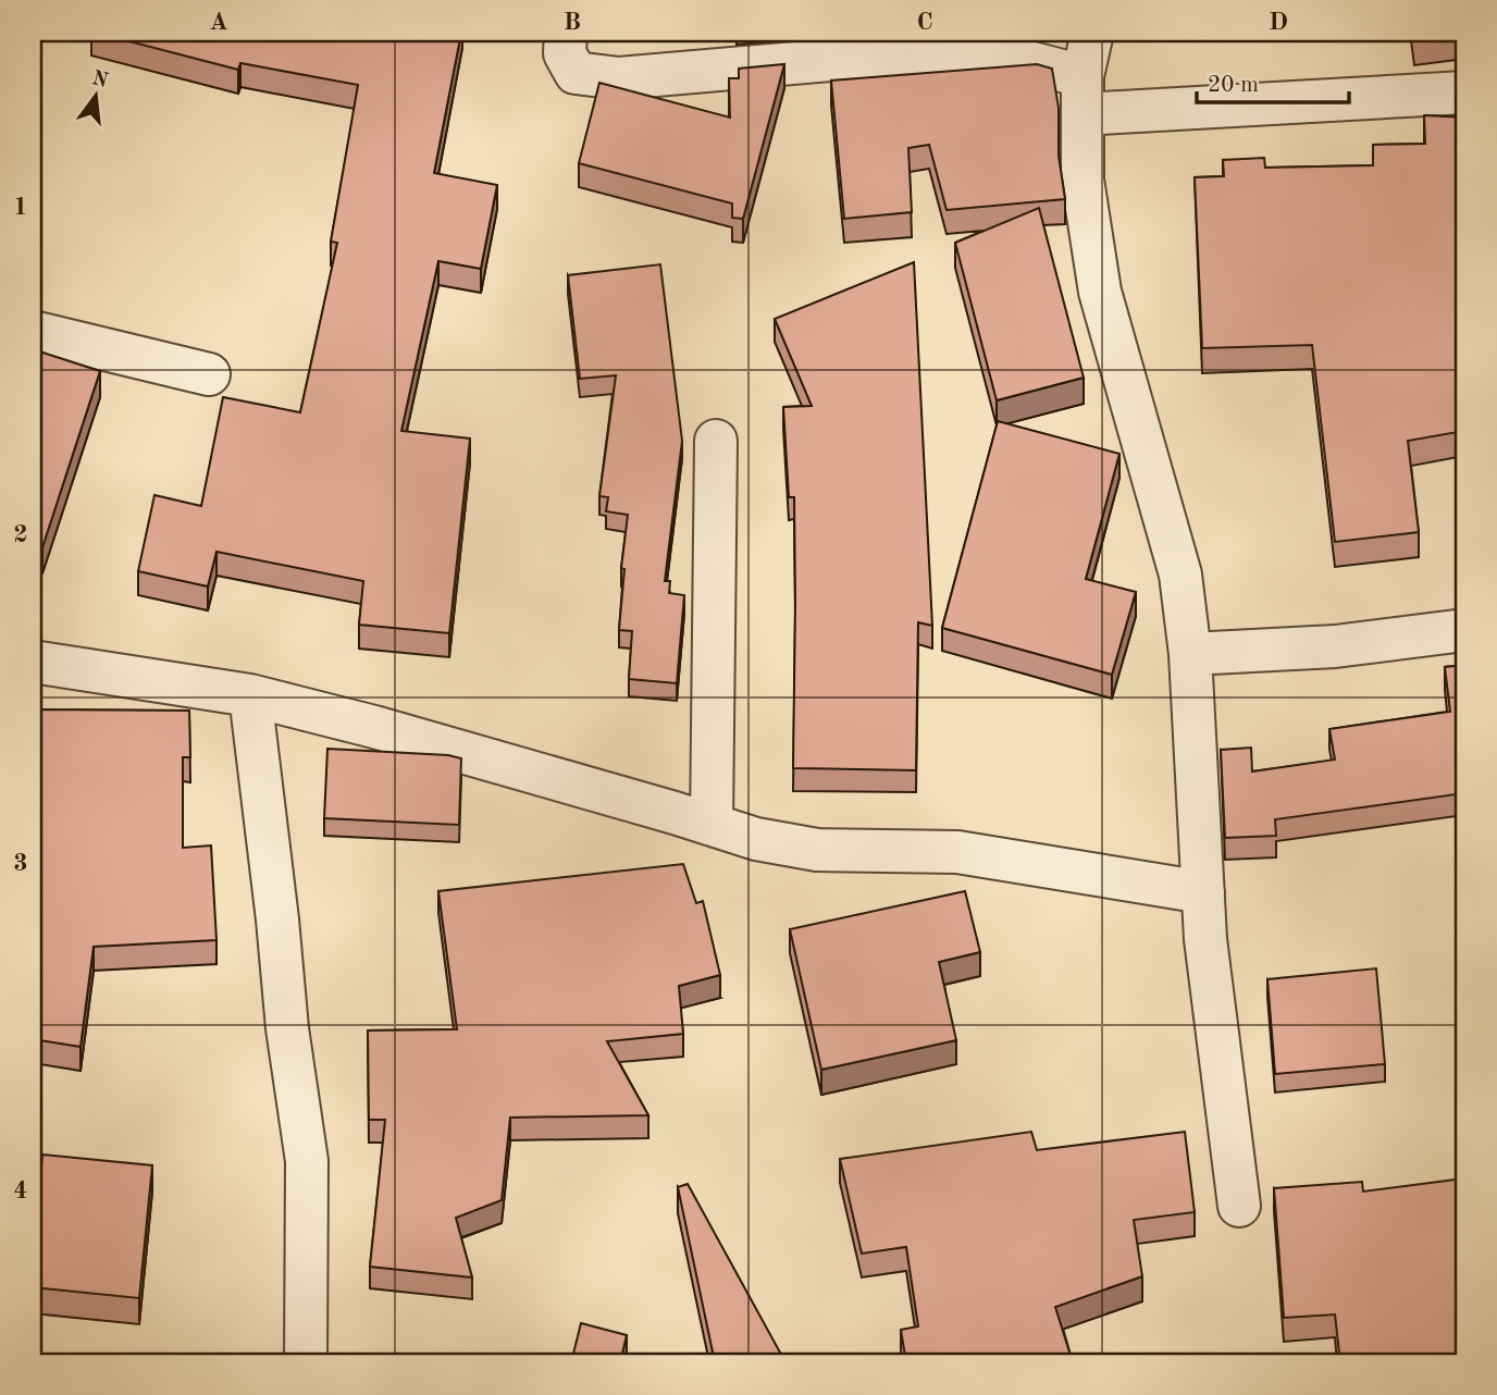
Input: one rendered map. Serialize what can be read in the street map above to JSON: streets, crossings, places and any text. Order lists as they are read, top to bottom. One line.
{"scale_bar":"20 m","north":"top","grid":{"columns":["A","B","C","D"],"rows":["1","2","3","4"]}}
